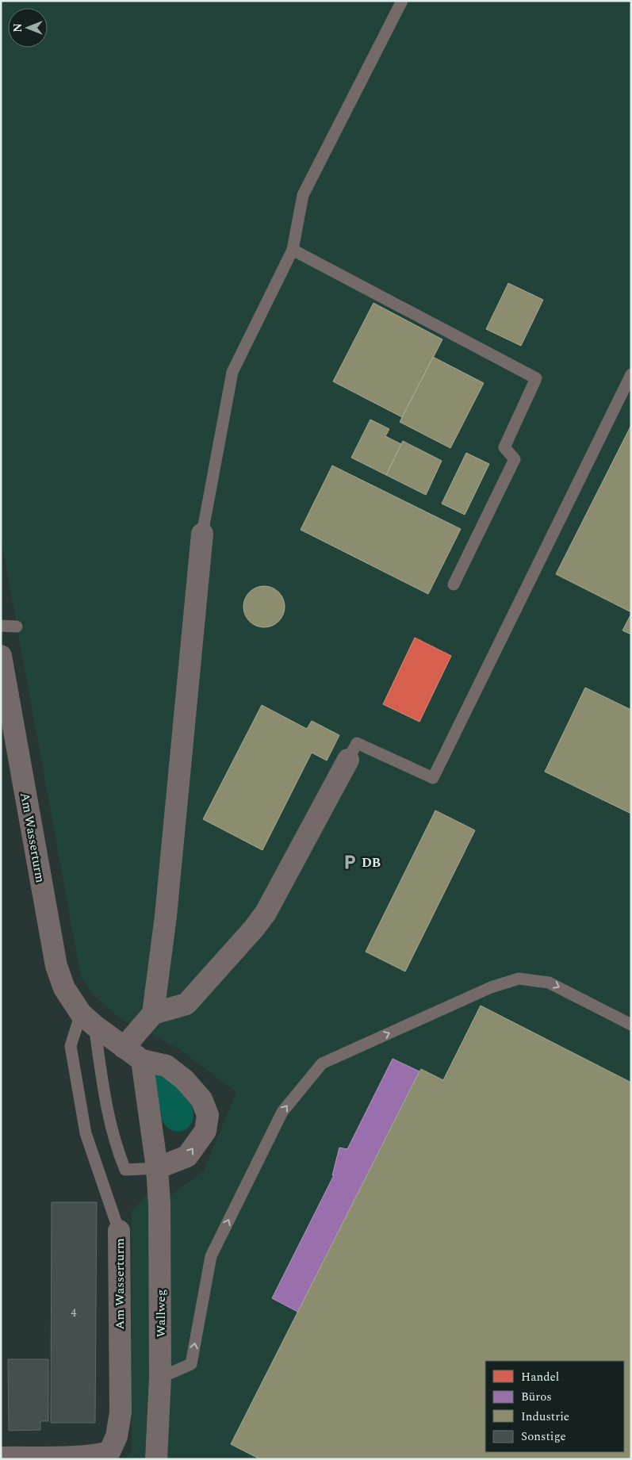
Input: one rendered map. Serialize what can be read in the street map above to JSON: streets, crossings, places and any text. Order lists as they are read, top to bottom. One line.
{"streets":{"street":["Am Wasserturm","Wallweg"]},"crossings":[["Am Wasserturm","Wallweg"]],"places":{"parking":["DB"]},"house_numbers":["4"],"legend":["Handel","Büros","Industrie","Sonstige"],"north":"left"}
